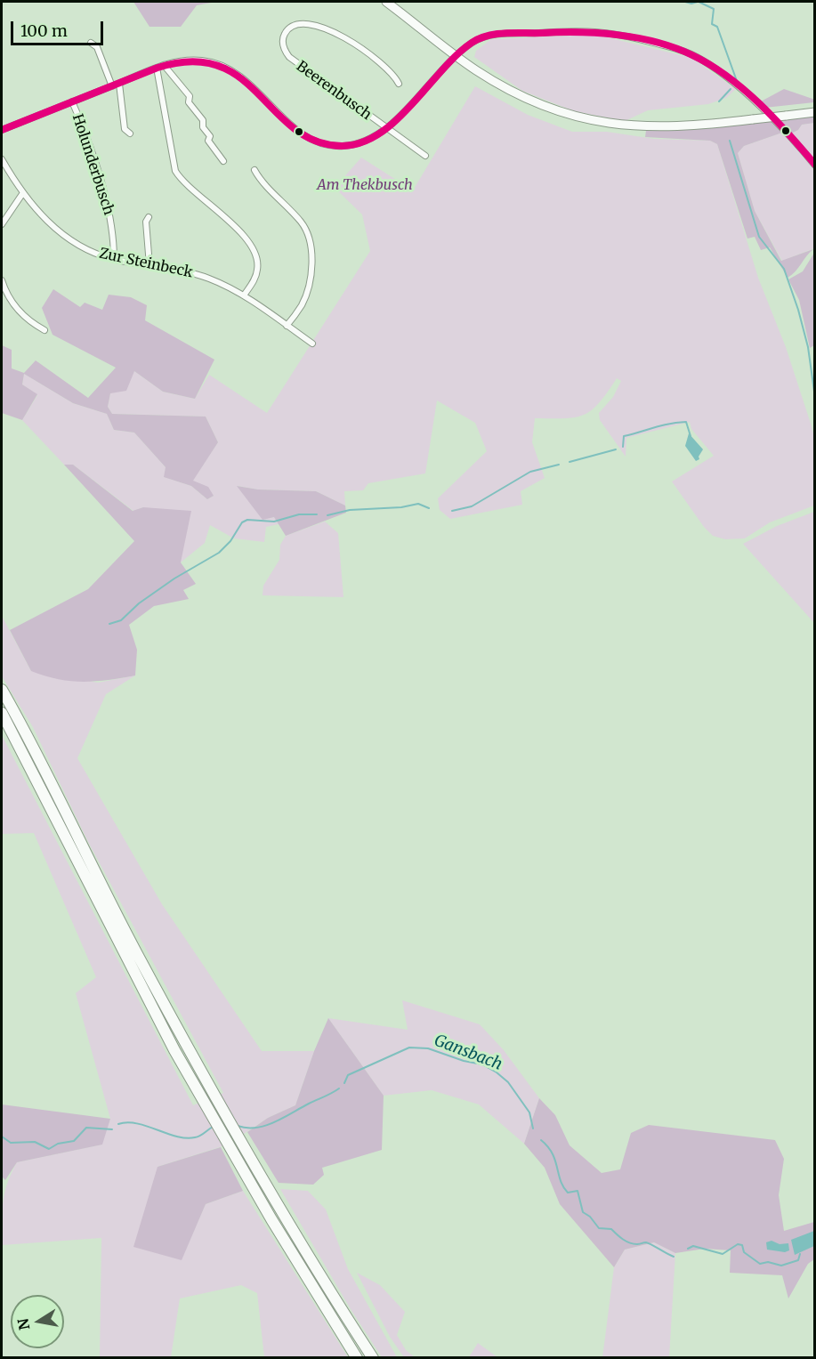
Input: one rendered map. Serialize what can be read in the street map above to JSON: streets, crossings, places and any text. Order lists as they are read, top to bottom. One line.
{"streets":{"street":["Beerenbusch","Holunderbusch","Zur Steinbeck"]},"crossings":[["Holunderbusch","Zur Steinbeck"]],"water":["Gansbach"],"parks":["Am Thekbusch"],"scale_bar":"100 m","north":"left"}
